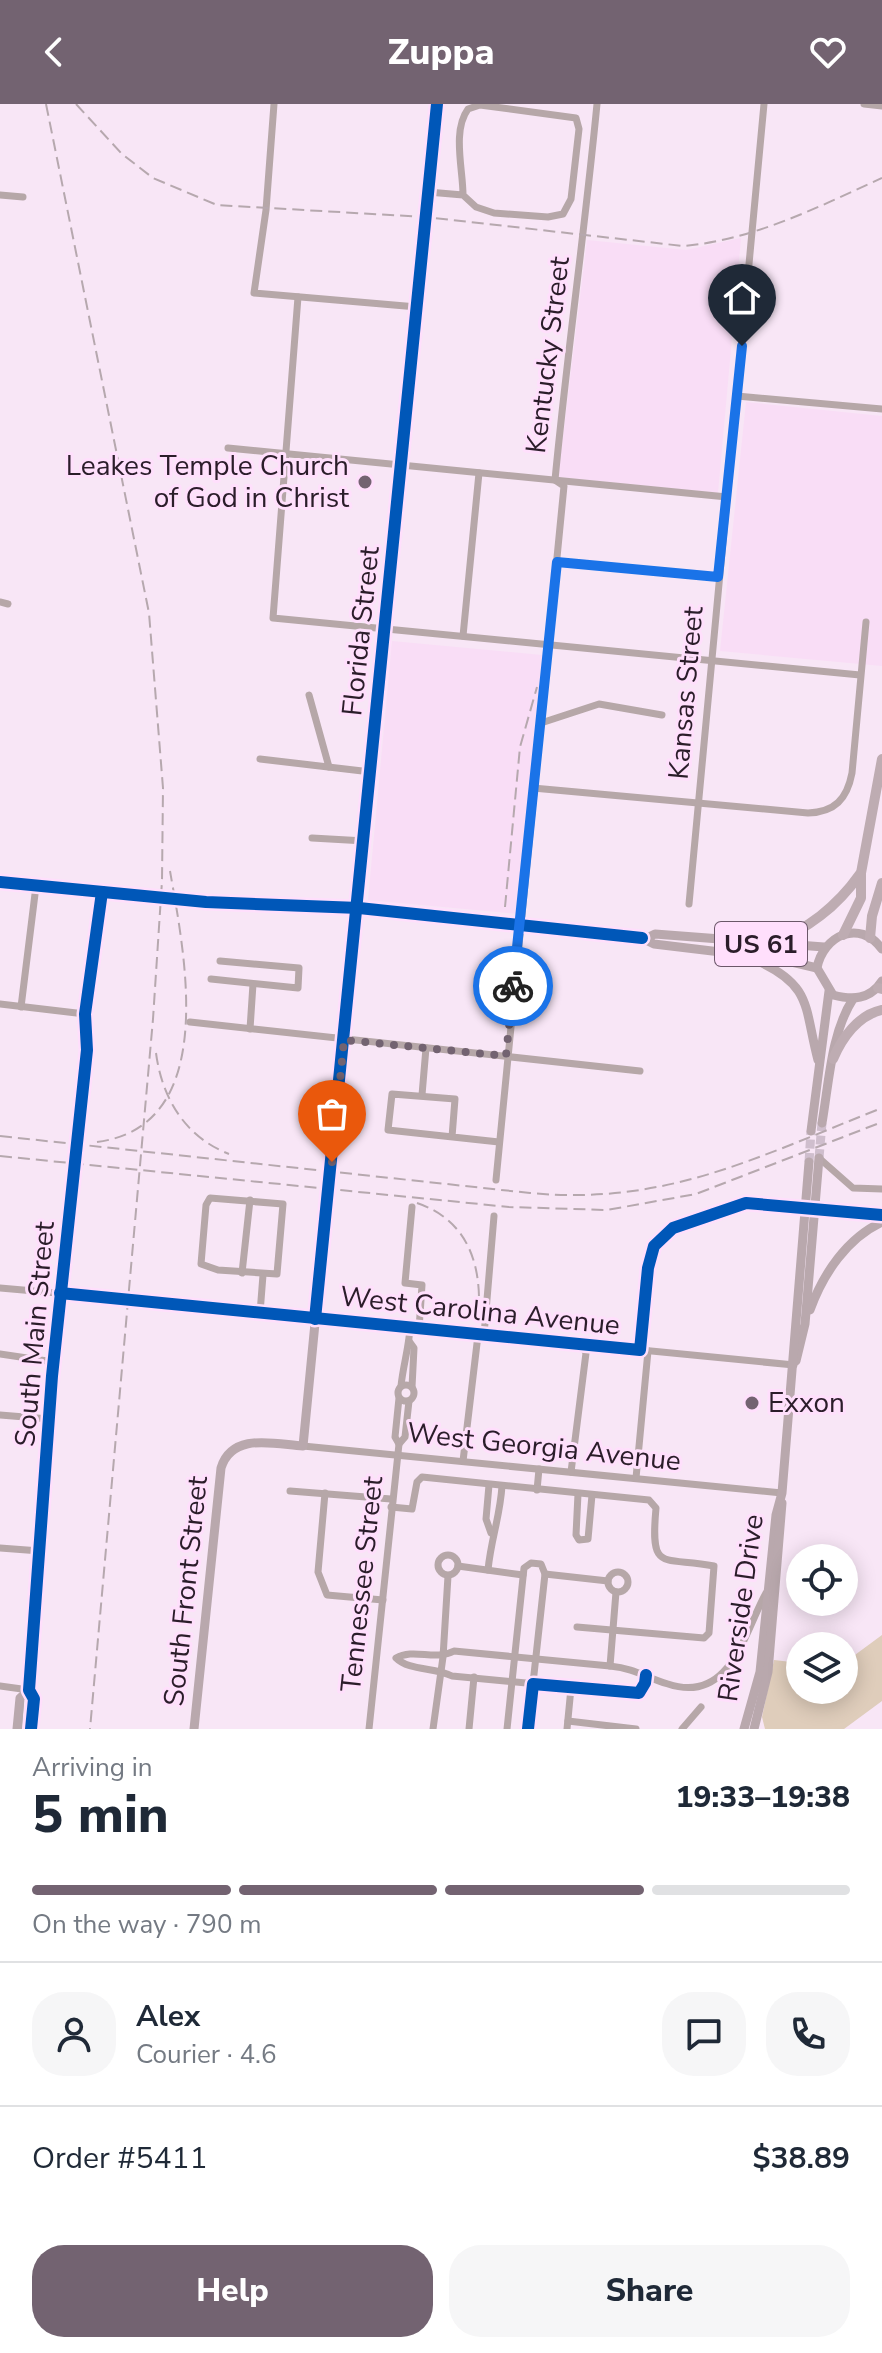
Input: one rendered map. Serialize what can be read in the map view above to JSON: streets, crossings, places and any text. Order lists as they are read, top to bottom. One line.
{"streets":{"main road":["Florida Street","US 61","South Main Street","South Front Street","Riverside Drive"],"street":["Kentucky Street","Kansas Street","West Carolina Avenue","West Georgia Avenue","Tennessee Street"]},"crossings":[["Kentucky Street","US 61"],["Florida Street","US 61"],["West Carolina Avenue","Riverside Drive"],["West Georgia Avenue","Tennessee Street"],["West Georgia Avenue","South Front Street"],["West Georgia Avenue","Riverside Drive"]],"places":["Leakes Temple Church of God in Christ","Exxon"],"page":{"header":"Zuppa","heading":["5 min","Arriving in","19:33–19:38"],"panel":["Alex","Courier · 4.6","Order #5411","$38.89"],"bar":"On the way · 790 m","buttons":["Help","Share"]}}
